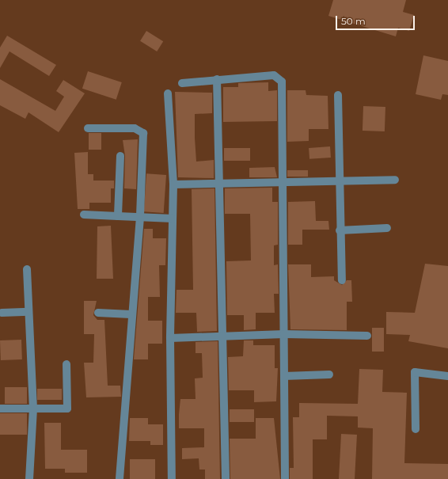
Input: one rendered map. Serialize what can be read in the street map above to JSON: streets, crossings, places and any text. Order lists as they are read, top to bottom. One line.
{"scale_bar":"50 m"}
